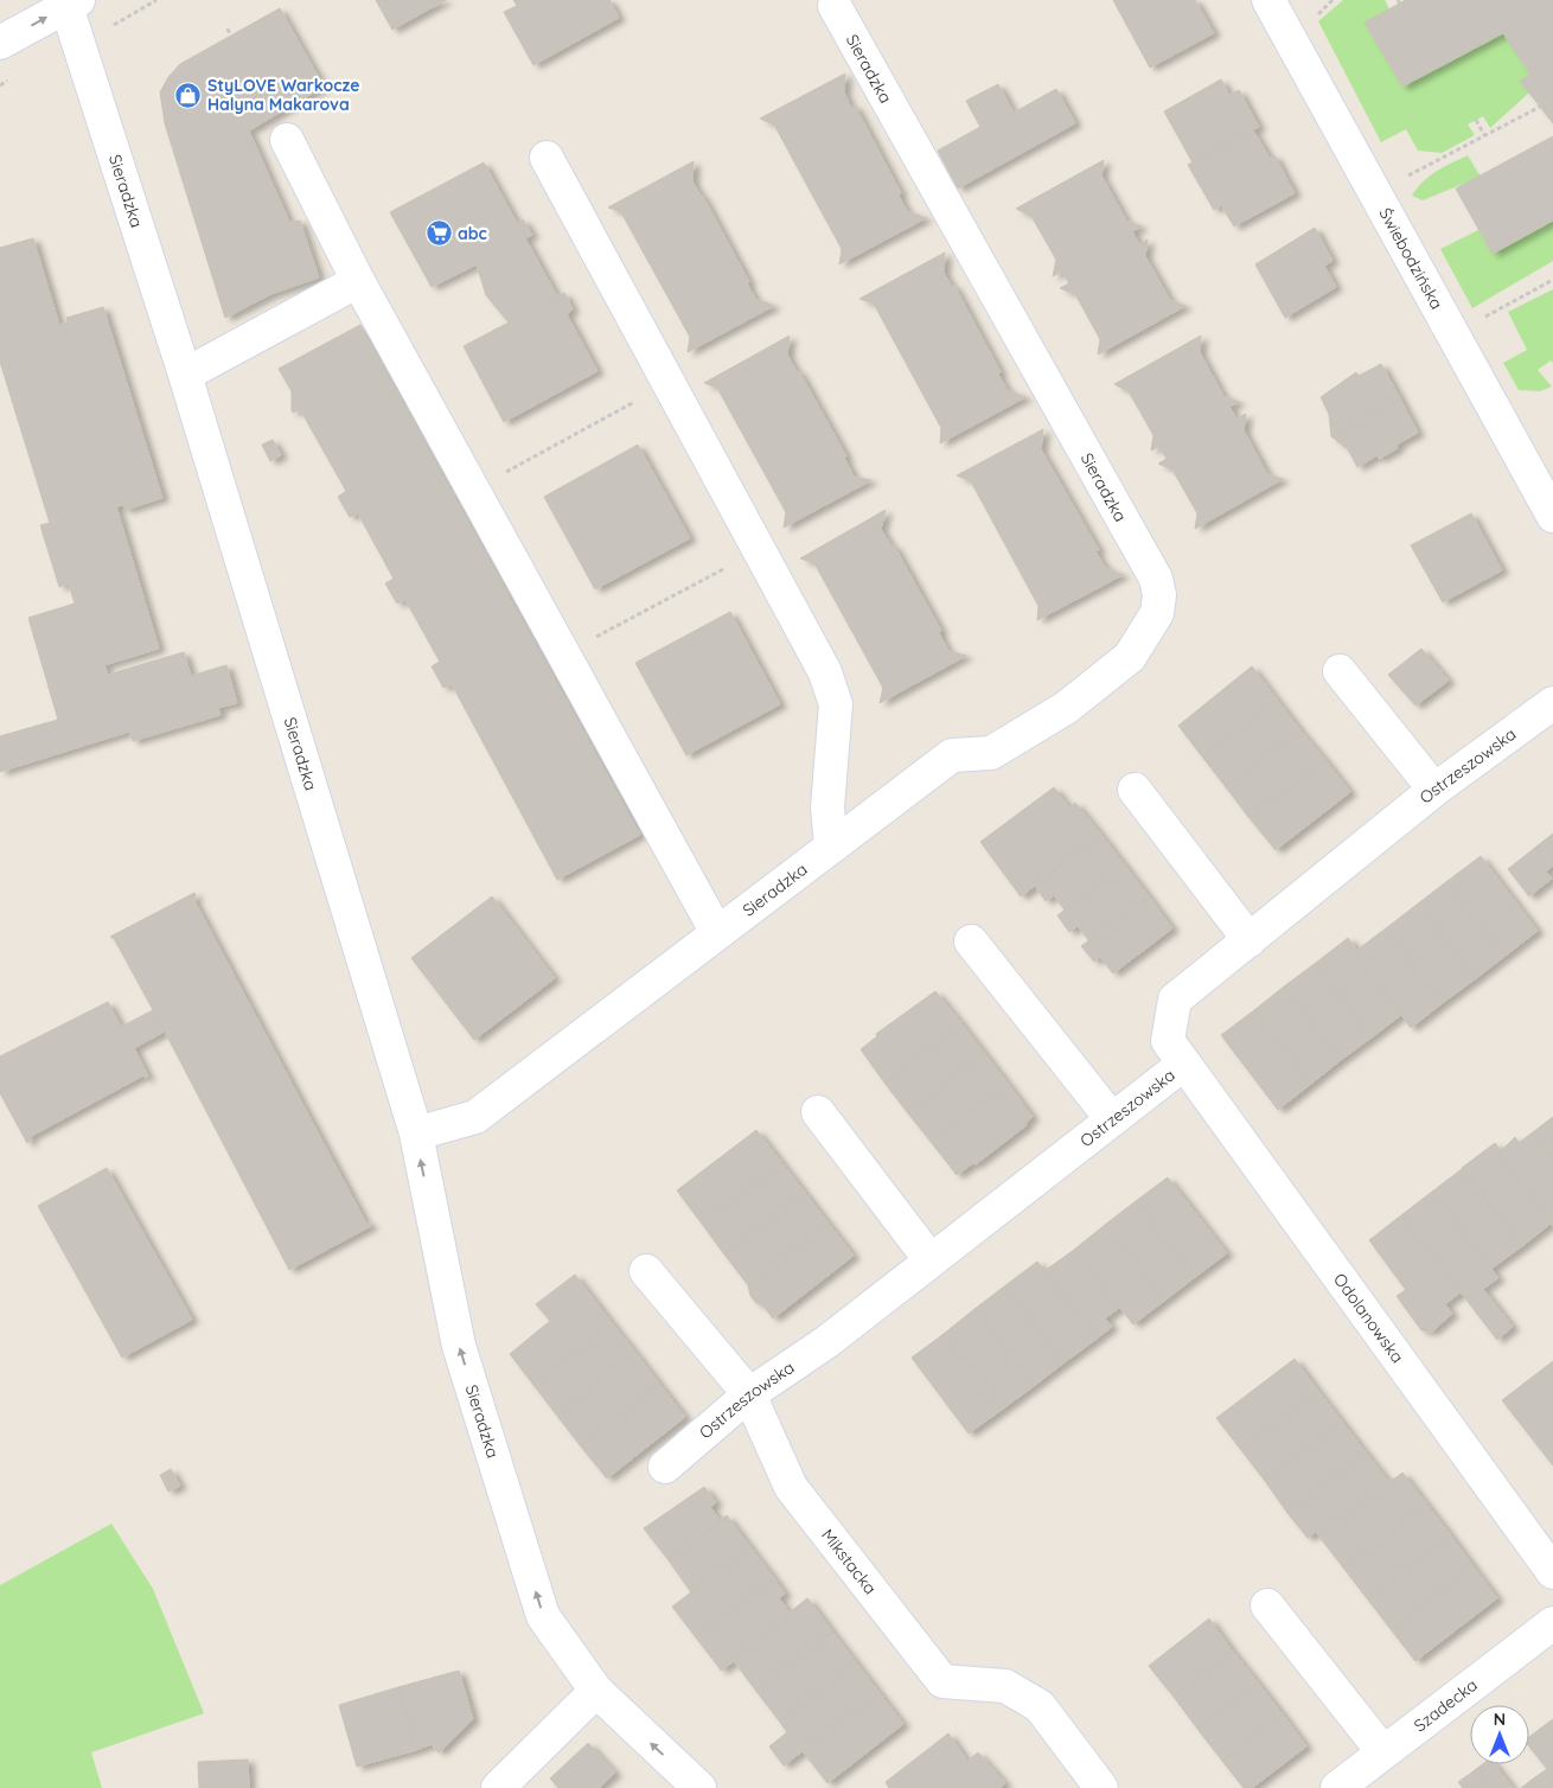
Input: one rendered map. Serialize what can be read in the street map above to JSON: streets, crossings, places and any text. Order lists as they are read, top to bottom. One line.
{"streets":{"street":["Sieradzka","Świebodzińska","Ostrzeszowska","Odolanowska","Mikstacka","Szadecka"]},"crossings":[["Ostrzeszowska","Odolanowska"],["Ostrzeszowska","Mikstacka"]],"places":{"shop":["StyLOVE Warkocze Halyna Makarova"],"supermarket":["abc"]},"north":"top"}
